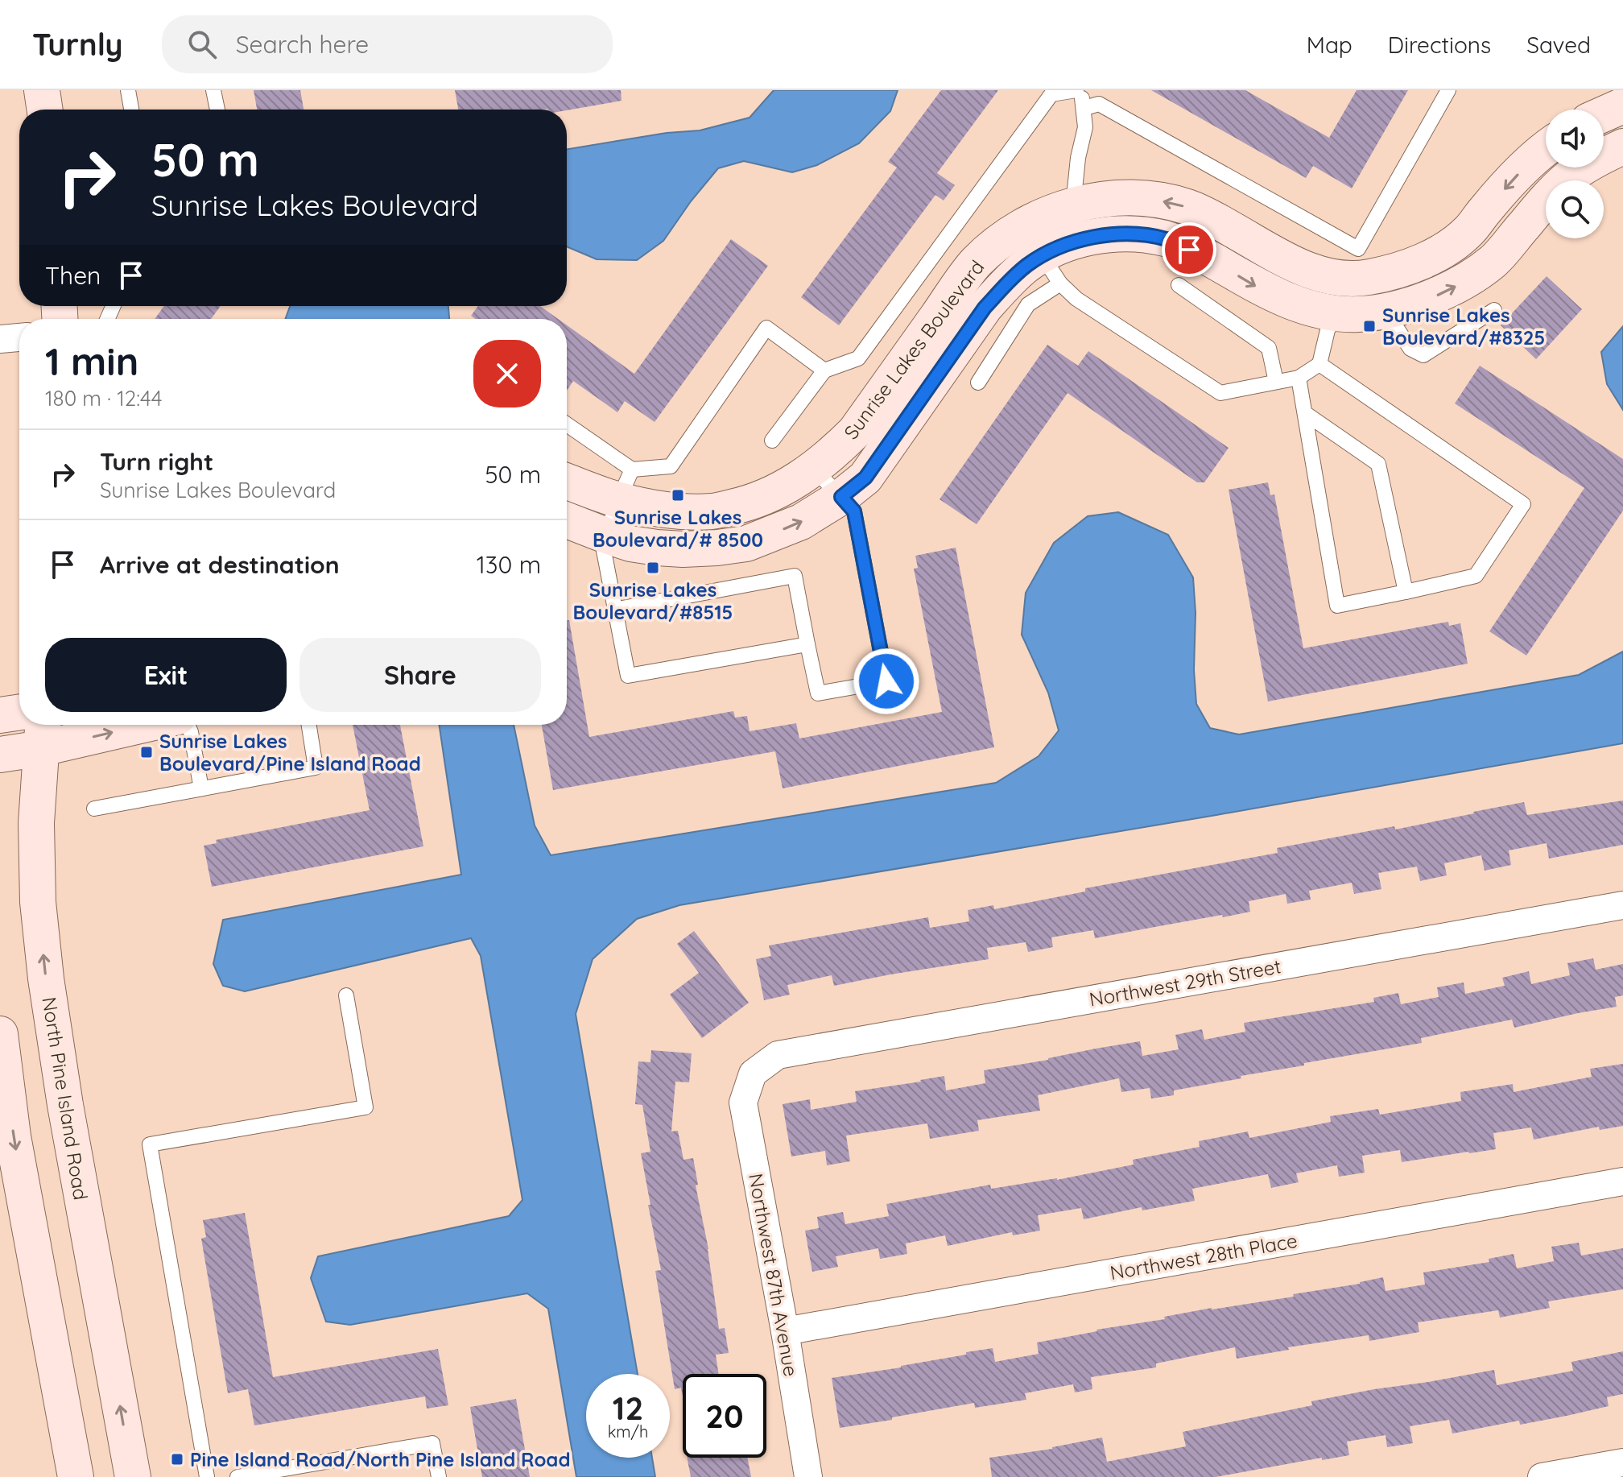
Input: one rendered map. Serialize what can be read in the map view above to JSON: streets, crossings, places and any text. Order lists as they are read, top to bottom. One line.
{"streets":{"street":["Sunrise Lakes Boulevard","Northwest 29th Street","North Pine Island Road","Northwest 28th Place","Northwest 87th Avenue"]},"crossings":[["Northwest 29th Street","Northwest 87th Avenue"],["Northwest 28th Place","Northwest 87th Avenue"]],"places":{"transit":["Sunrise Lakes Boulevard/#8325","Sunrise Lakes Boulevard/# 8500","Sunrise Lakes Boulevard/#8515","Sunrise Lakes Boulevard/Pine Island Road","Pine Island Road/North Pine Island Road"]},"page":{"header":"Turnly","search":"Search here","nav":["Map","Directions","Saved"],"turn":["50 m","Sunrise Lakes Boulevard"],"then":"Then","heading":["1 min","180 m · 12:44"],"list":[{"name":"Turn right","note":"Sunrise Lakes Boulevard","value":"50 m"},{"name":"Arrive at destination","value":"130 m"}],"buttons":["Exit","Share"],"speed":"12 km/h","limit":"20"}}
